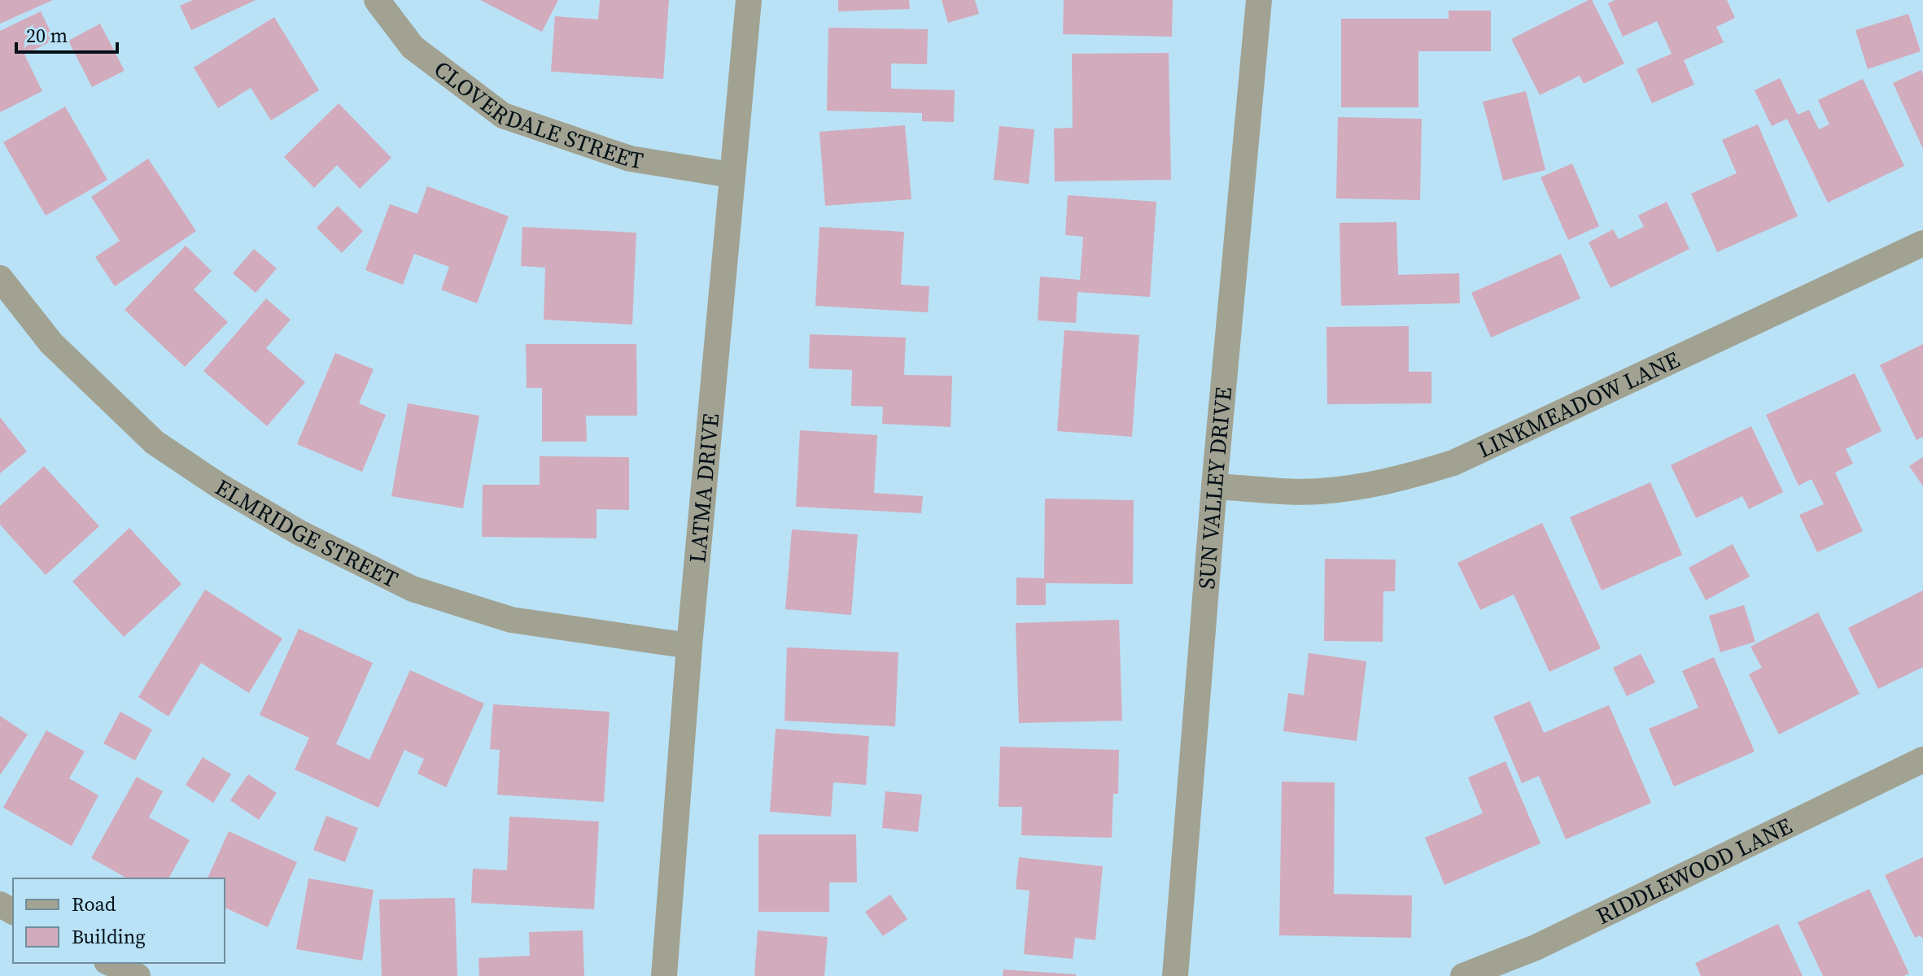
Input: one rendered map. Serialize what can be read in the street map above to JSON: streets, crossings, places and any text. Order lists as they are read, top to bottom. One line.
{"streets":{"street":["CLOVERDALE STREET","LINKMEADOW LANE","LATMA DRIVE","SUN VALLEY DRIVE","ELMRIDGE STREET","RIDDLEWOOD LANE"]},"crossings":[["CLOVERDALE STREET","LATMA DRIVE"],["LINKMEADOW LANE","SUN VALLEY DRIVE"],["LATMA DRIVE","ELMRIDGE STREET"]],"legend":["Road","Building"],"scale_bar":"20 m"}
